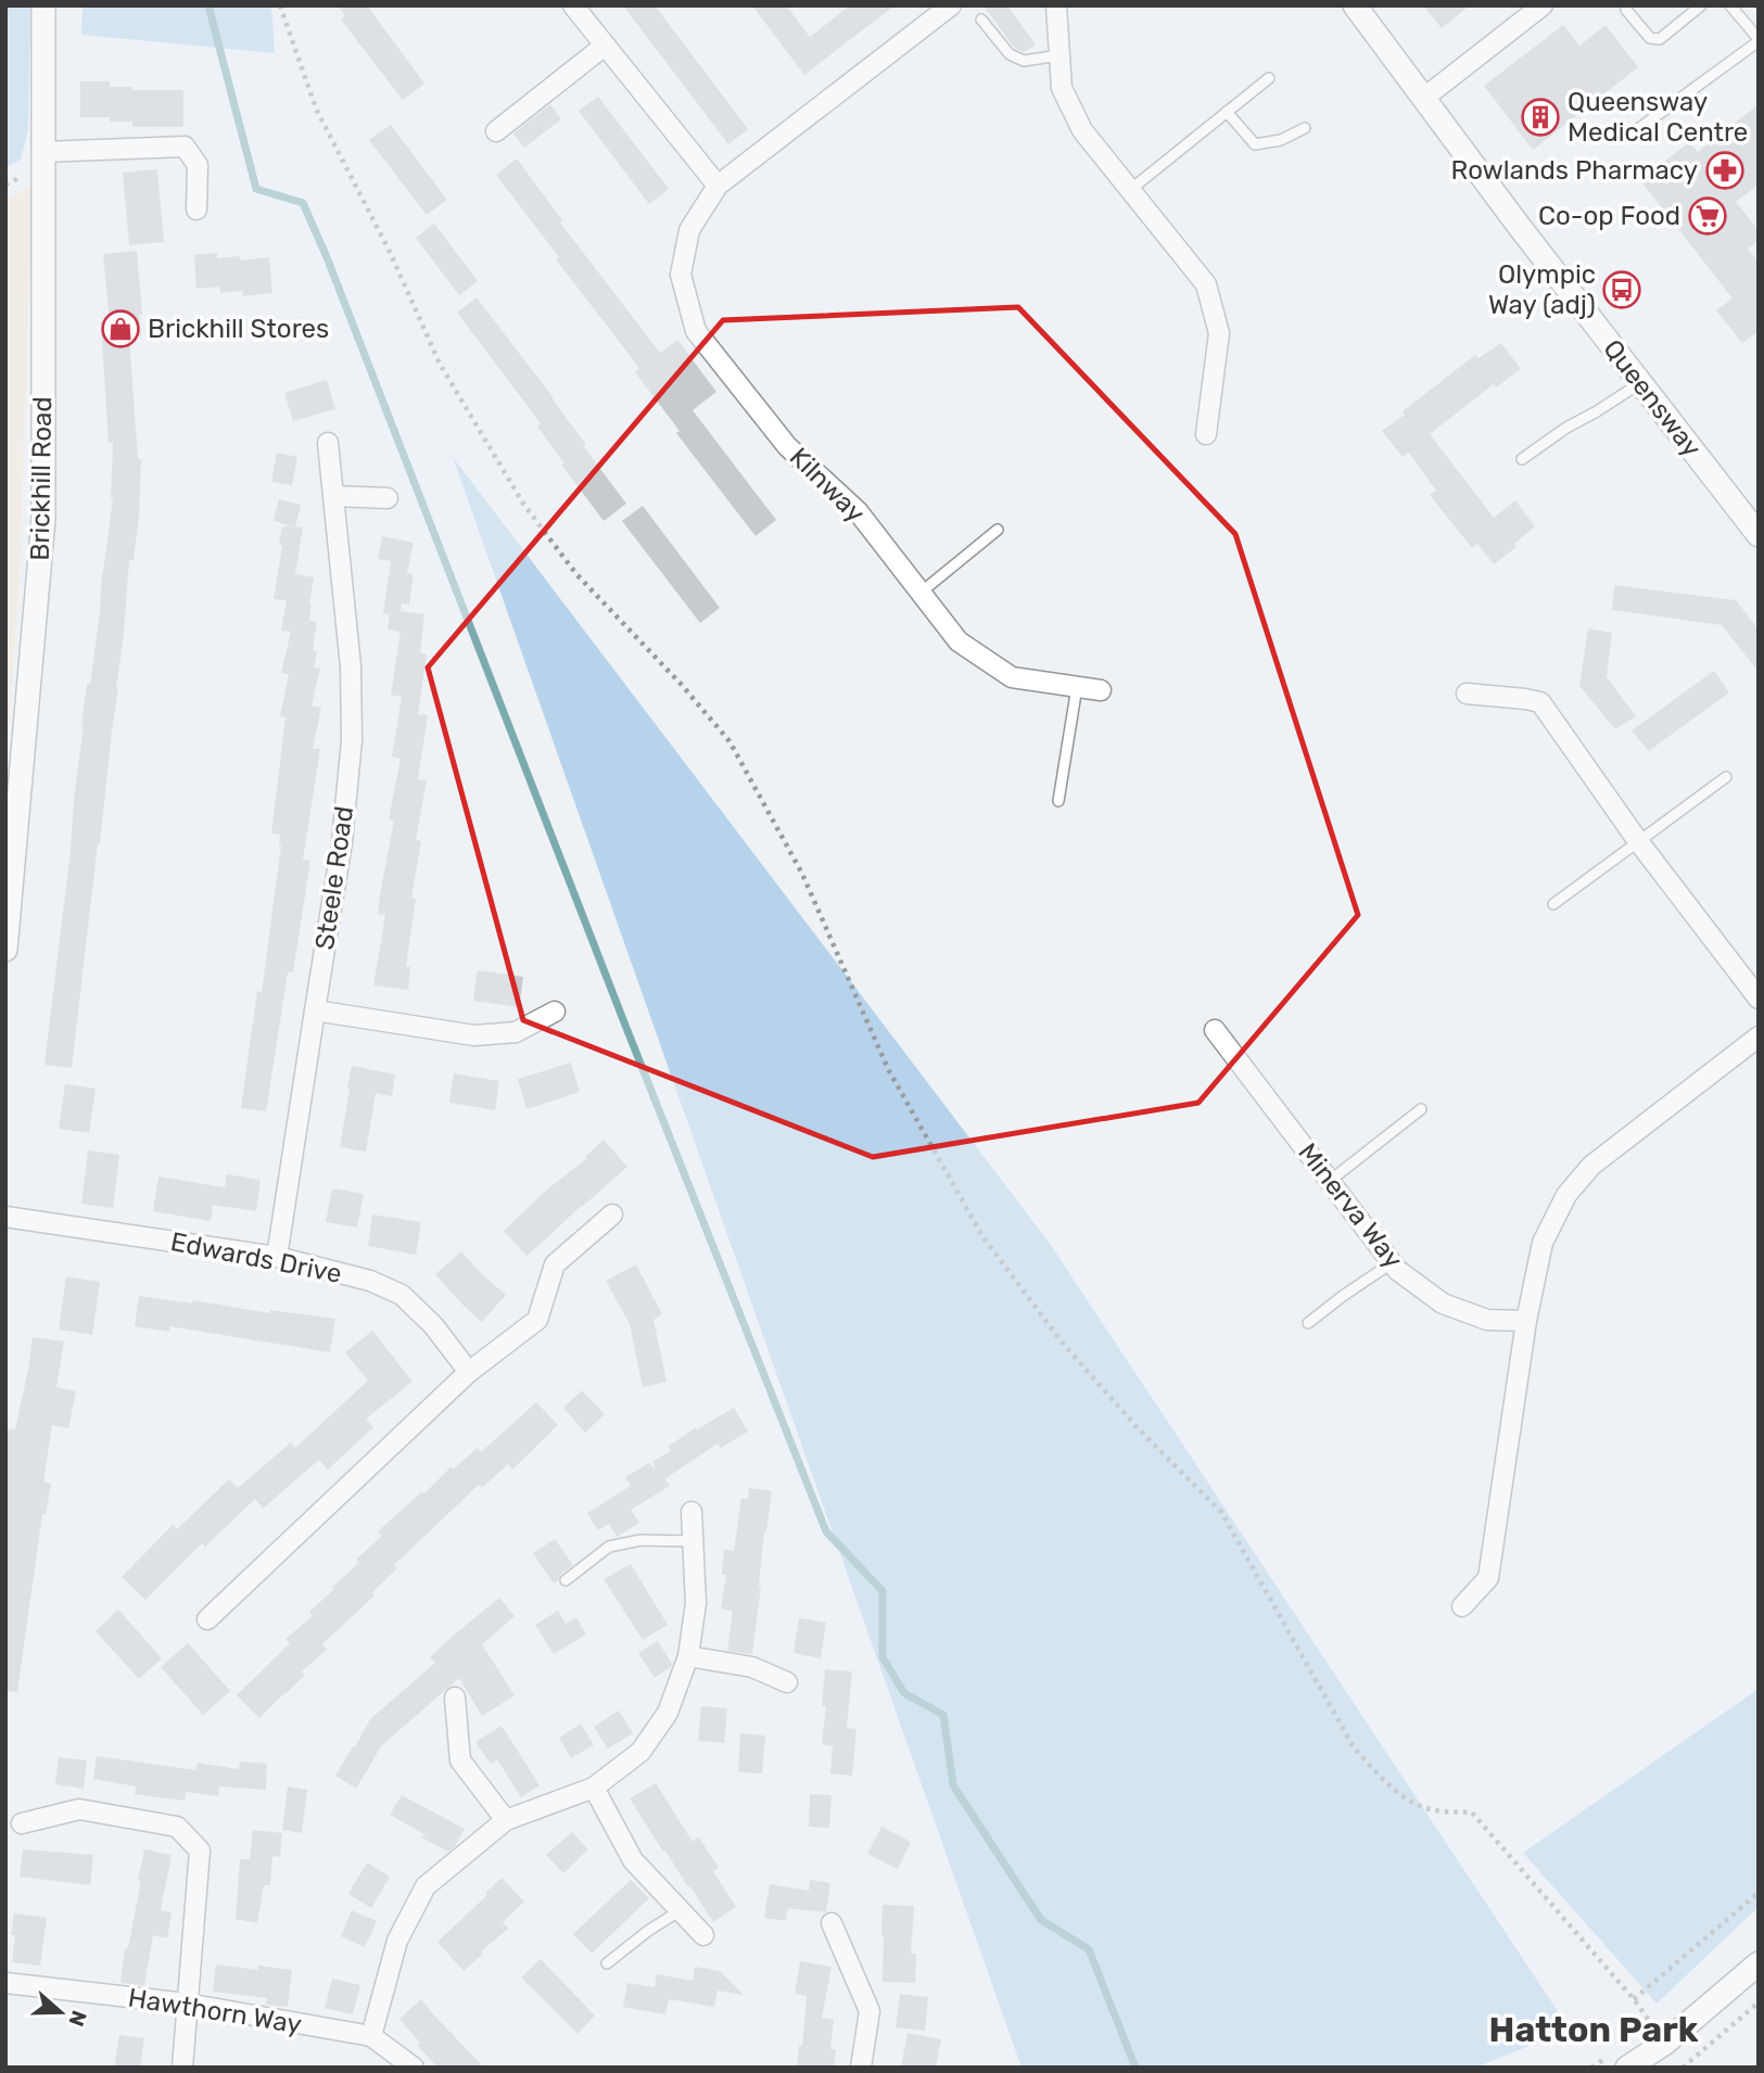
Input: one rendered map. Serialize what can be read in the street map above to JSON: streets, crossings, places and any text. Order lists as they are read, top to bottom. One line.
{"streets":{"street":["Queensway","Brickhill Road","Kilnway","Steele Road","Minerva Way","Edwards Drive","Hawthorn Way"]},"crossings":[["Steele Road","Edwards Drive"]],"districts":["Hatton Park"],"places":{"building":["Queensway Medical Centre"],"pharmacy":["Rowlands Pharmacy"],"supermarket":["Co-op Food"],"bus stop":["Olympic Way (adj)"],"shop":["Brickhill Stores"]},"north":"right"}
